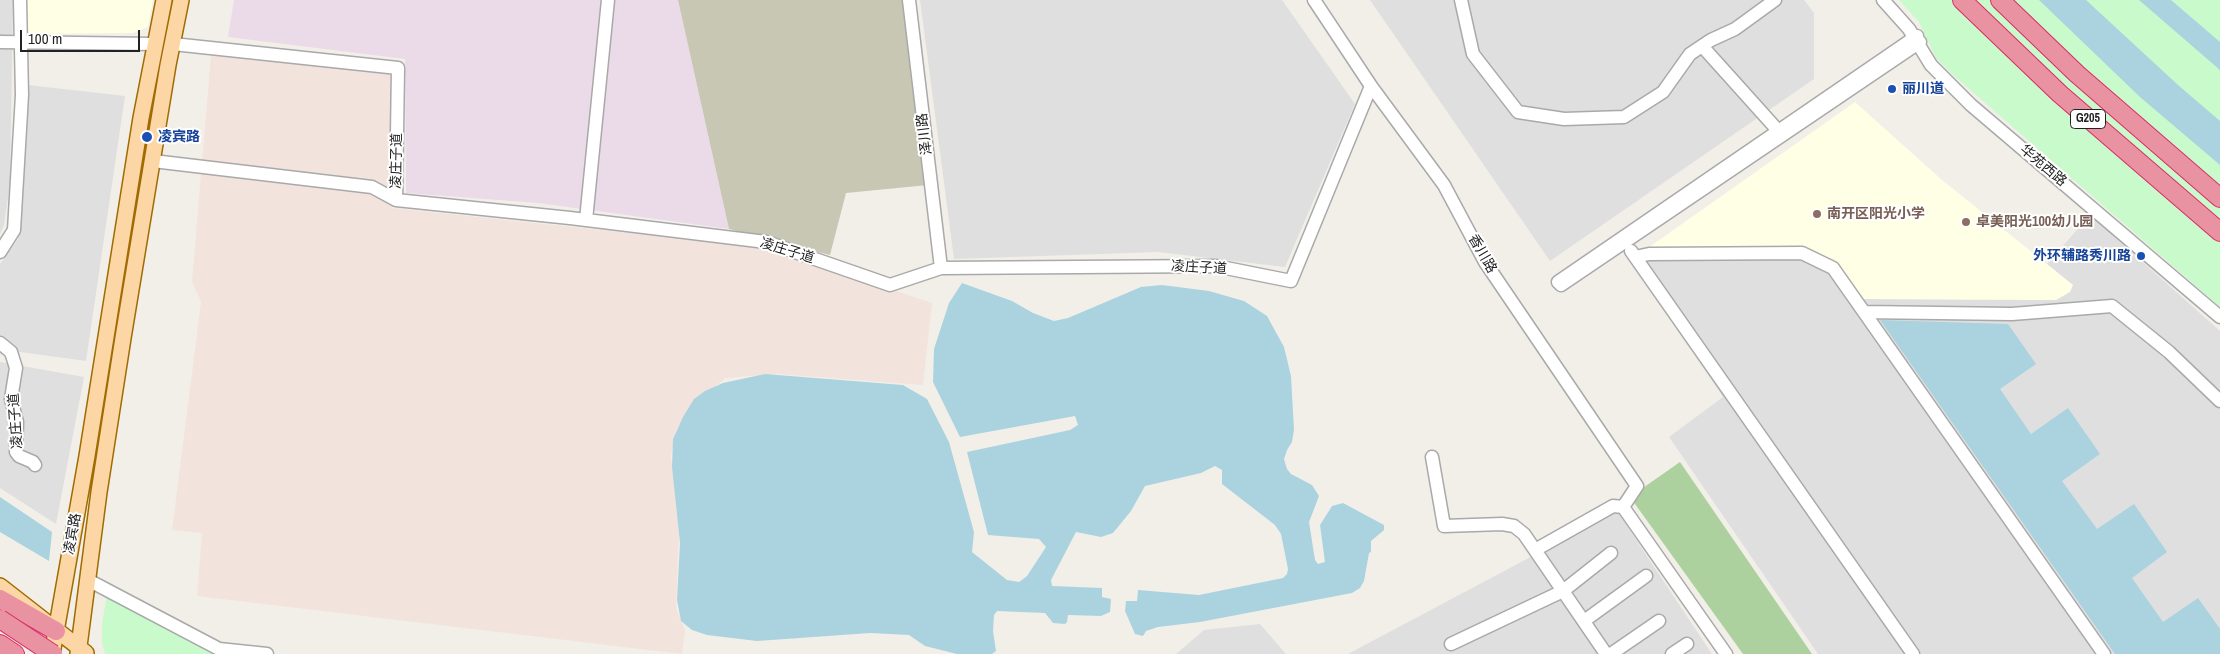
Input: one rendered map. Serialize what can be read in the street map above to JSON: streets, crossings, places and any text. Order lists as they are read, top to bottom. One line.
{"streets":{"highway":["G205"],"main road":["凌宾路"],"street":["泽川路","凌庄子道","华苑西路","香川路"]},"crossings":[["泽川路","凌庄子道"],["凌庄子道","香川路"],["凌庄子道","凌宾路"]],"places":["丽川道","凌宾路","南开区阳光小学","卓美阳光100幼儿园","外环辅路秀川路"],"scale_bar":"100 m"}
